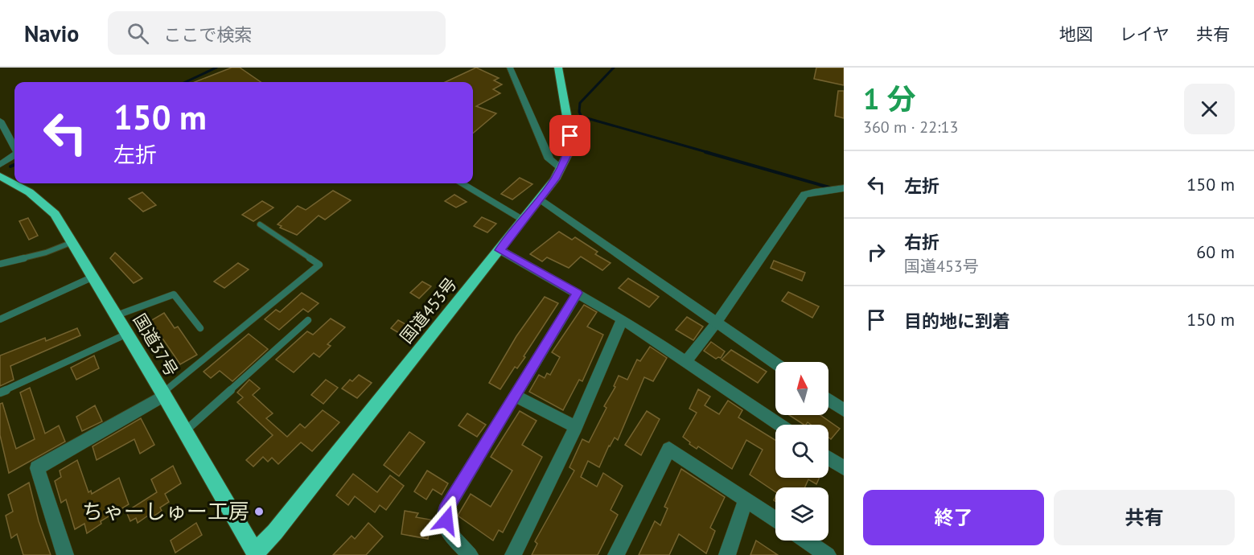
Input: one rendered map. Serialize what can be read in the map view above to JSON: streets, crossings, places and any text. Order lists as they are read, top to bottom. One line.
{"streets":{"highway":["国道453号","国道37号"]},"crossings":[["国道453号","国道37号"]],"places":["ちゃーしゅー工房"],"north":"top","page":{"header":"Navio","search":"ここで検索","nav":["地図","レイヤ","共有"],"heading":["1 分","360 m · 22:13"],"turn":["150 m","左折"],"list":[{"name":"左折","value":"150 m"},{"name":"右折","note":"国道453号","value":"60 m"},{"name":"目的地に到着","value":"150 m"}],"buttons":["終了","共有"]}}
